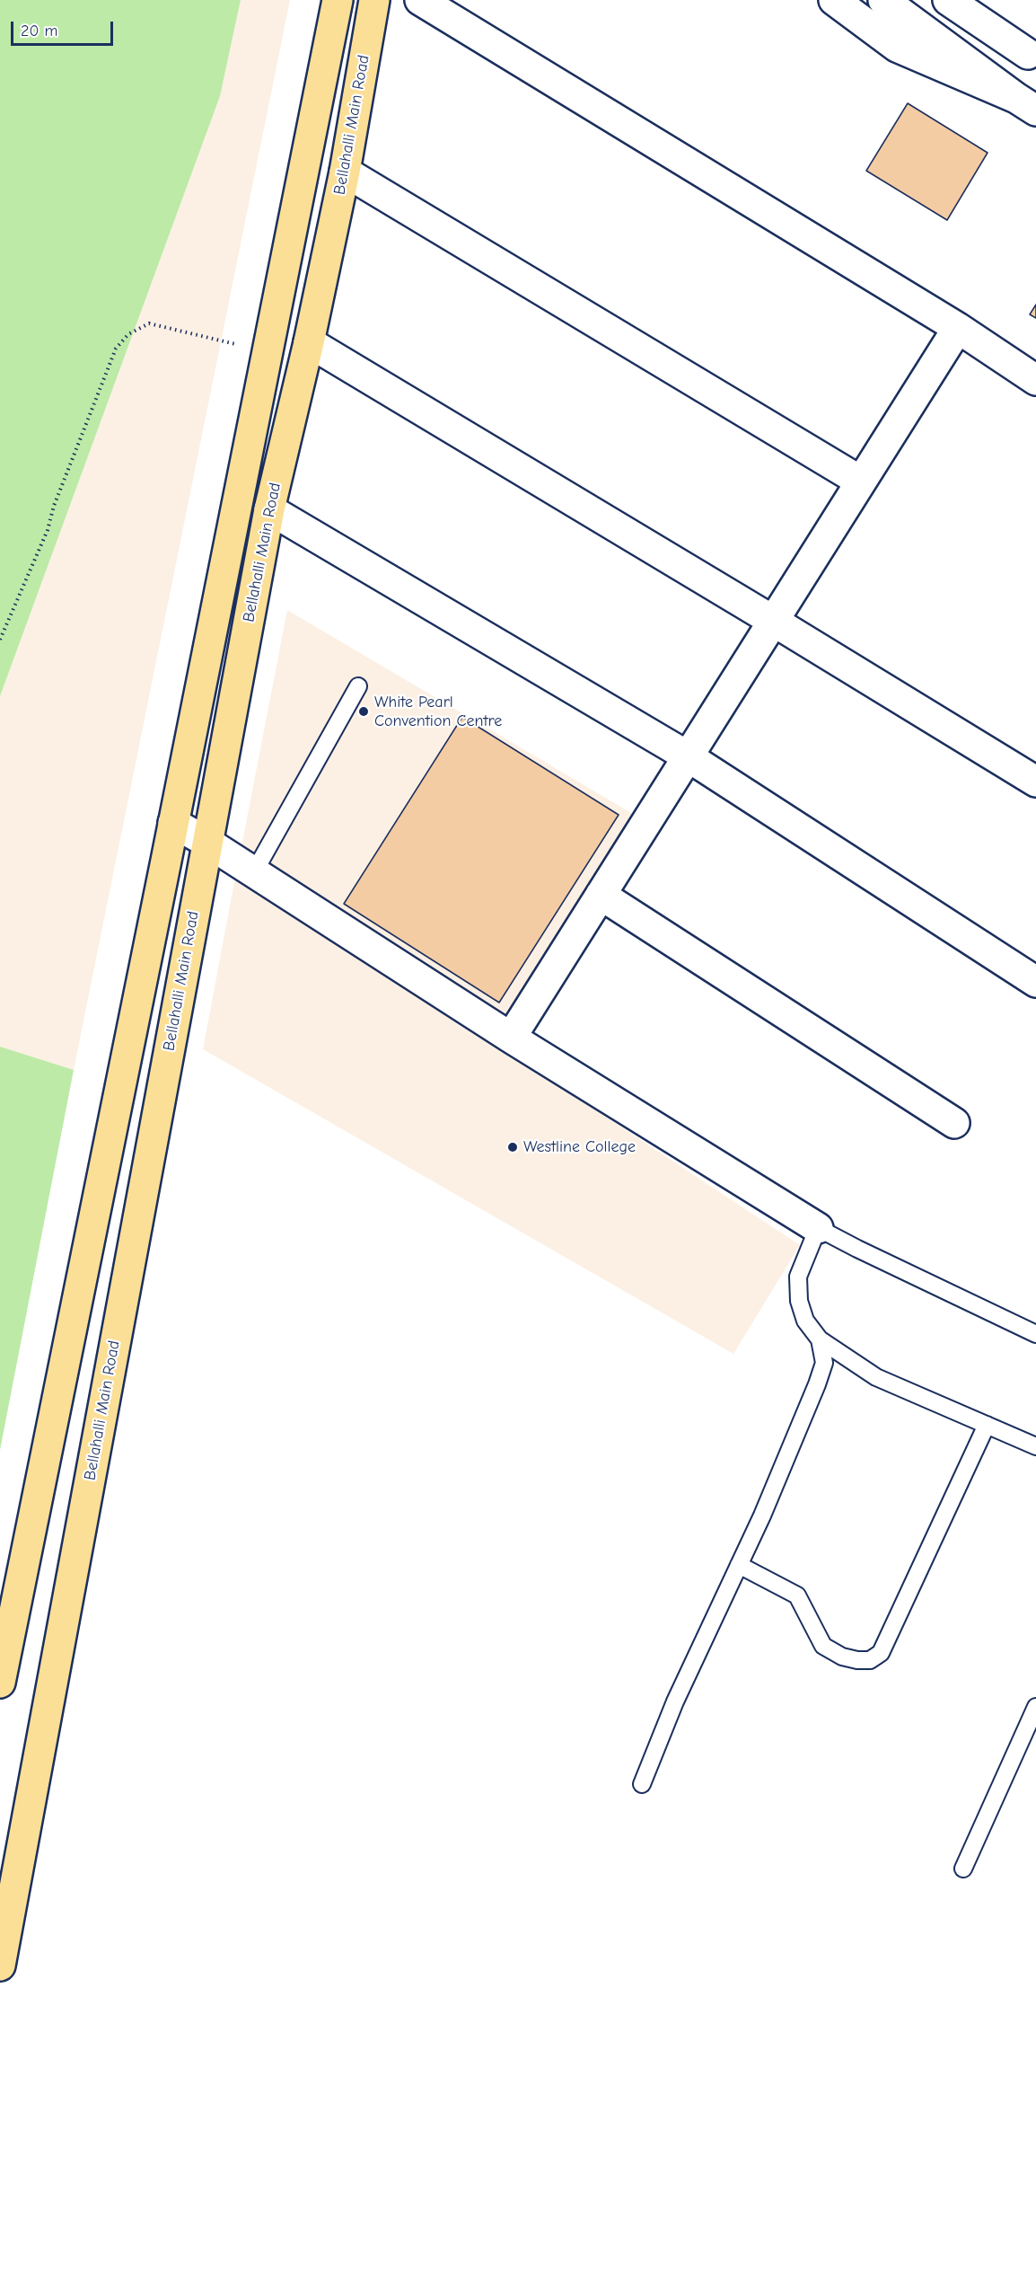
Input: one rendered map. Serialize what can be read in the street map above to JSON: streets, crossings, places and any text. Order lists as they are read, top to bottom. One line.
{"streets":{"main road":["Bellahalli Main Road"]},"places":["White Pearl Convention Centre","Westline College"],"scale_bar":"20 m"}
